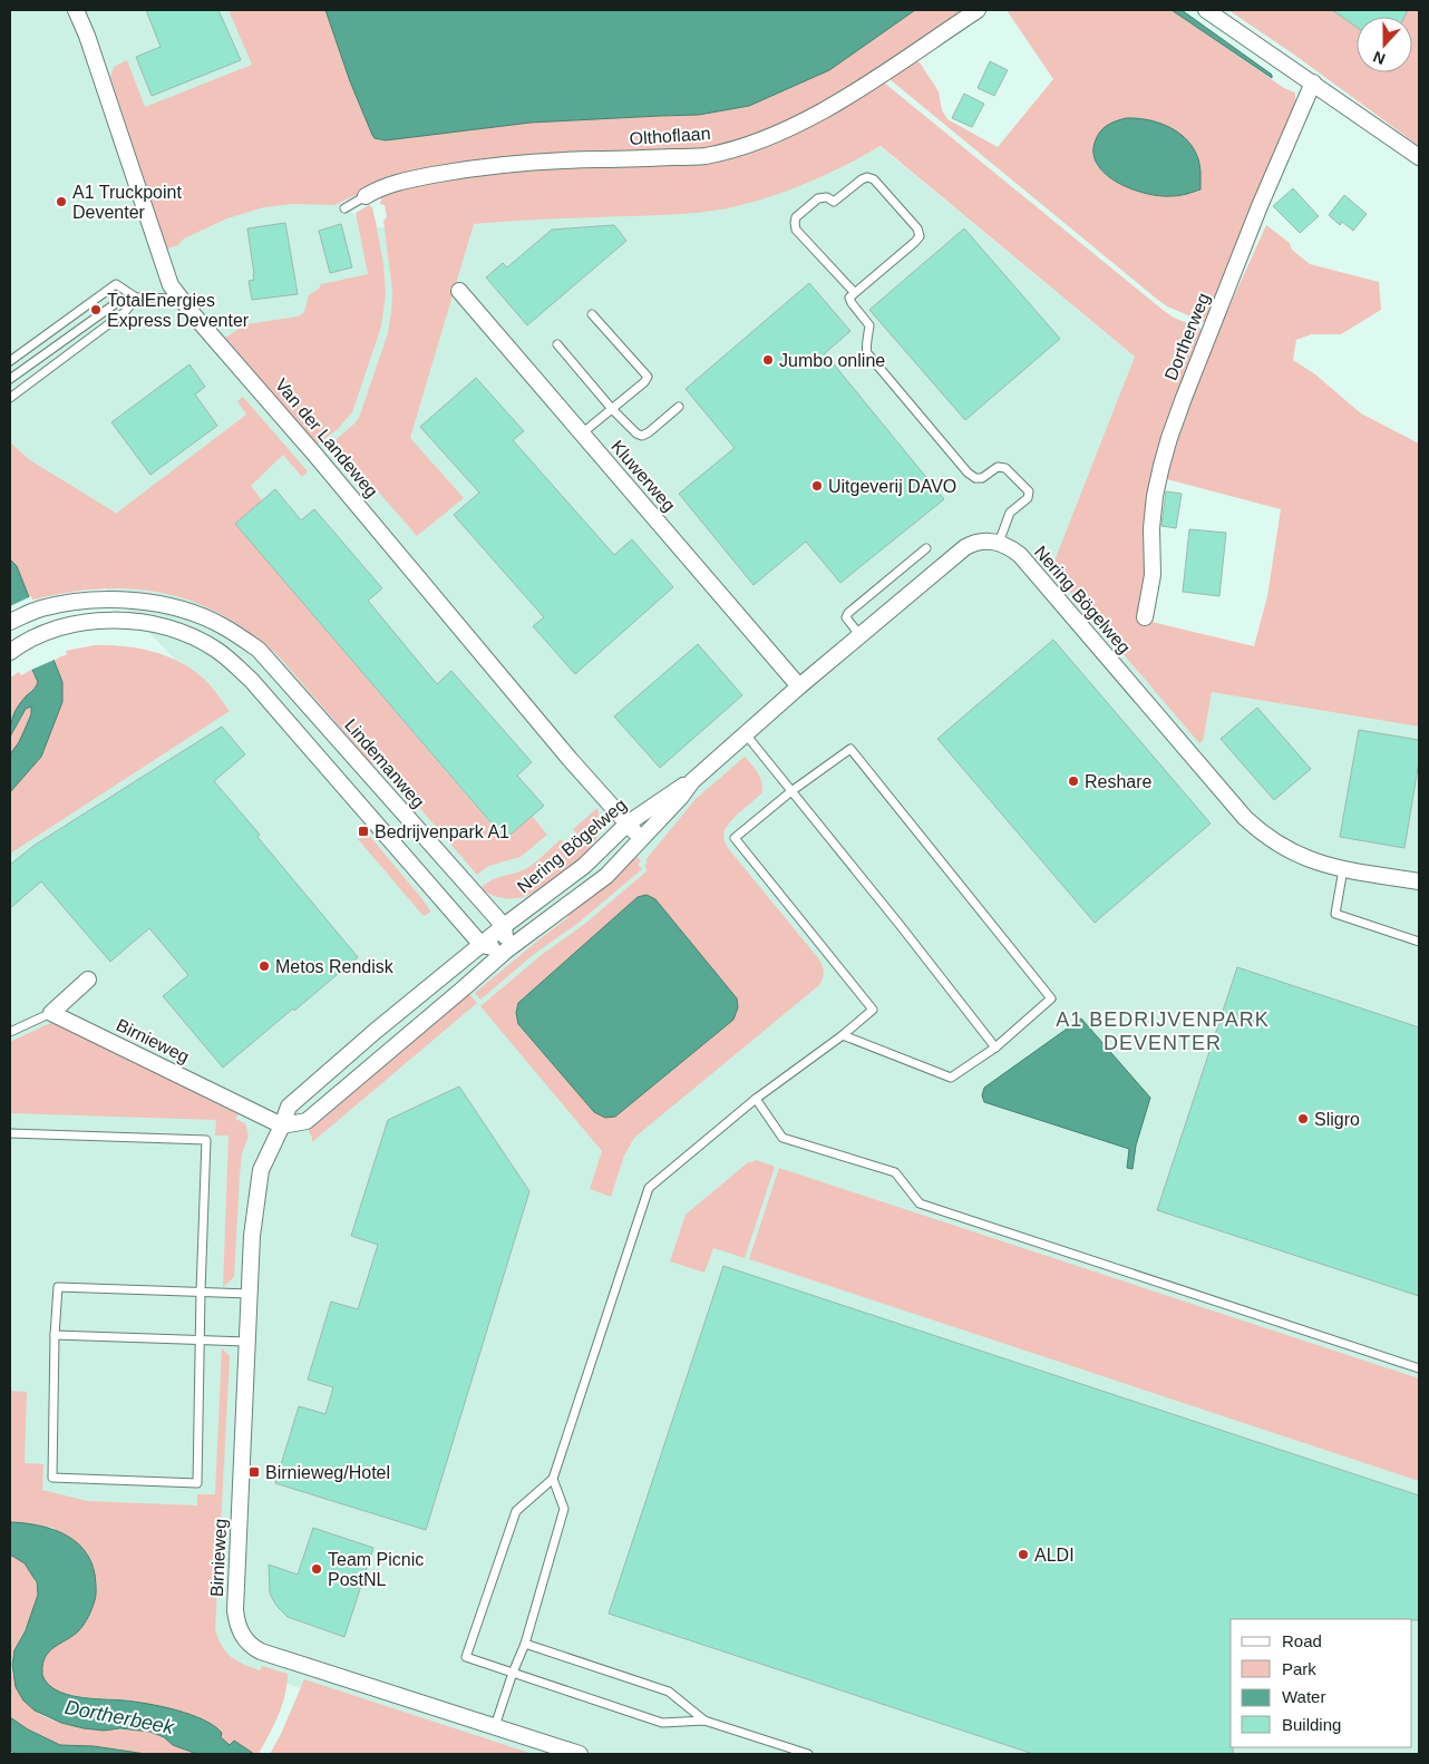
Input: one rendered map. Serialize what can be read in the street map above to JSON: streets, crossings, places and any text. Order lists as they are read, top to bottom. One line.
{"streets":{"street":["Olthoflaan","Dortherweg","Van der Landeweg","Kluwerweg","Nering Bögelweg","Lindemanweg","Birnieweg"]},"crossings":[["Van der Landeweg","Nering Bögelweg"],["Kluwerweg","Nering Bögelweg"],["Nering Bögelweg","Lindemanweg"],["Nering Bögelweg","Birnieweg"]],"districts":["A1 BEDRIJVENPARK DEVENTER"],"water":["Dortherbeek"],"places":{"other":["A1 Truckpoint Deventer","TotalEnergies Express Deventer","Jumbo online","Uitgeverij DAVO","Reshare","Metos Rendisk","Sligro","ALDI","Team Picnic PostNL"],"transit":["Bedrijvenpark A1","Birnieweg/Hotel"]},"legend":["Road","Park","Water","Building"],"north":"bottom"}
